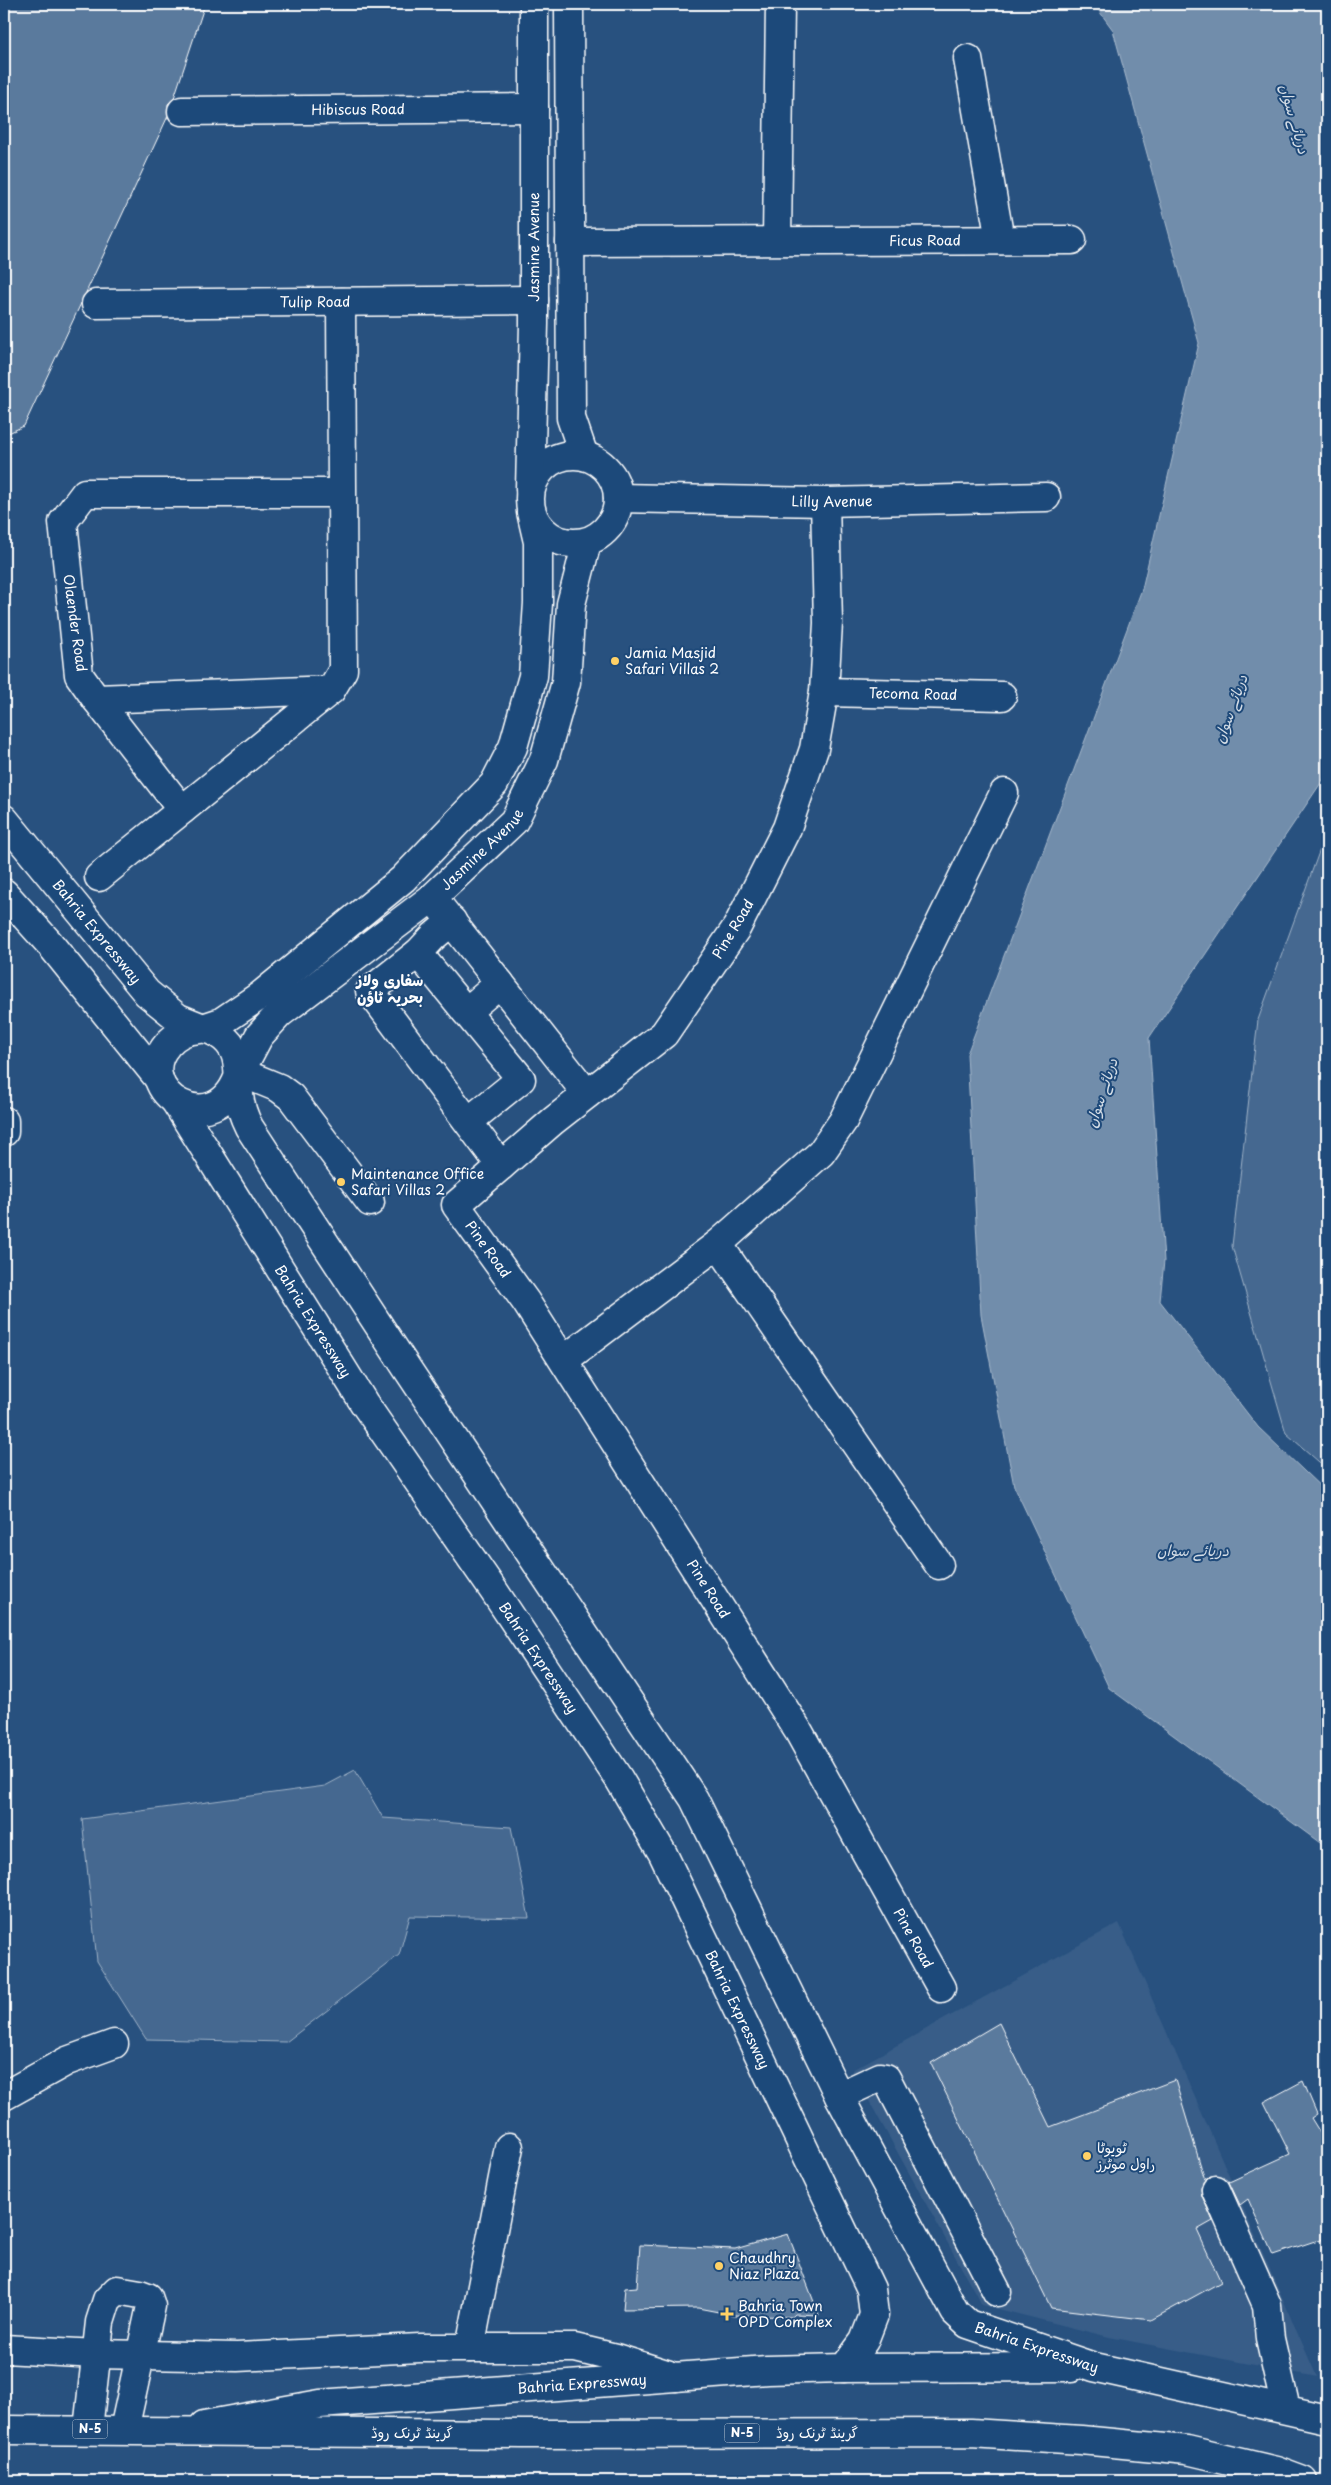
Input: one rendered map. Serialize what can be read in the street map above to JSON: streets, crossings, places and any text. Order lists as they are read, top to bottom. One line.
{"streets":{"main road":["Hibiscus Road","Ficus Road","Jasmine Avenue","Tulip Road","Lilly Avenue","Olaender Road","Tecoma Road","Pine Road","Bahria Expressway","N-5","گرینڈ ٹرنک روڈ"]},"crossings":[["Hibiscus Road","Jasmine Avenue"],["Jasmine Avenue","Tulip Road"],["Jasmine Avenue","Lilly Avenue"],["Jasmine Avenue","Bahria Expressway"],["Lilly Avenue","Pine Road"],["Tecoma Road","Pine Road"],["Bahria Expressway","N-5"],["Bahria Expressway","گرینڈ ٹرنک روڈ"],["N-5","گرینڈ ٹرنک روڈ"]],"districts":["سفاری ولاز بحریہ ٹاؤن"],"water":["دریائے سواں"],"places":{"other":["Jamia Masjid Safari Villas 2","Maintenance Office Safari Villas 2","ٹویوٹا راول موٹرز","Chaudhry Niaz Plaza"],"health":["Bahria Town OPD Complex"]}}
